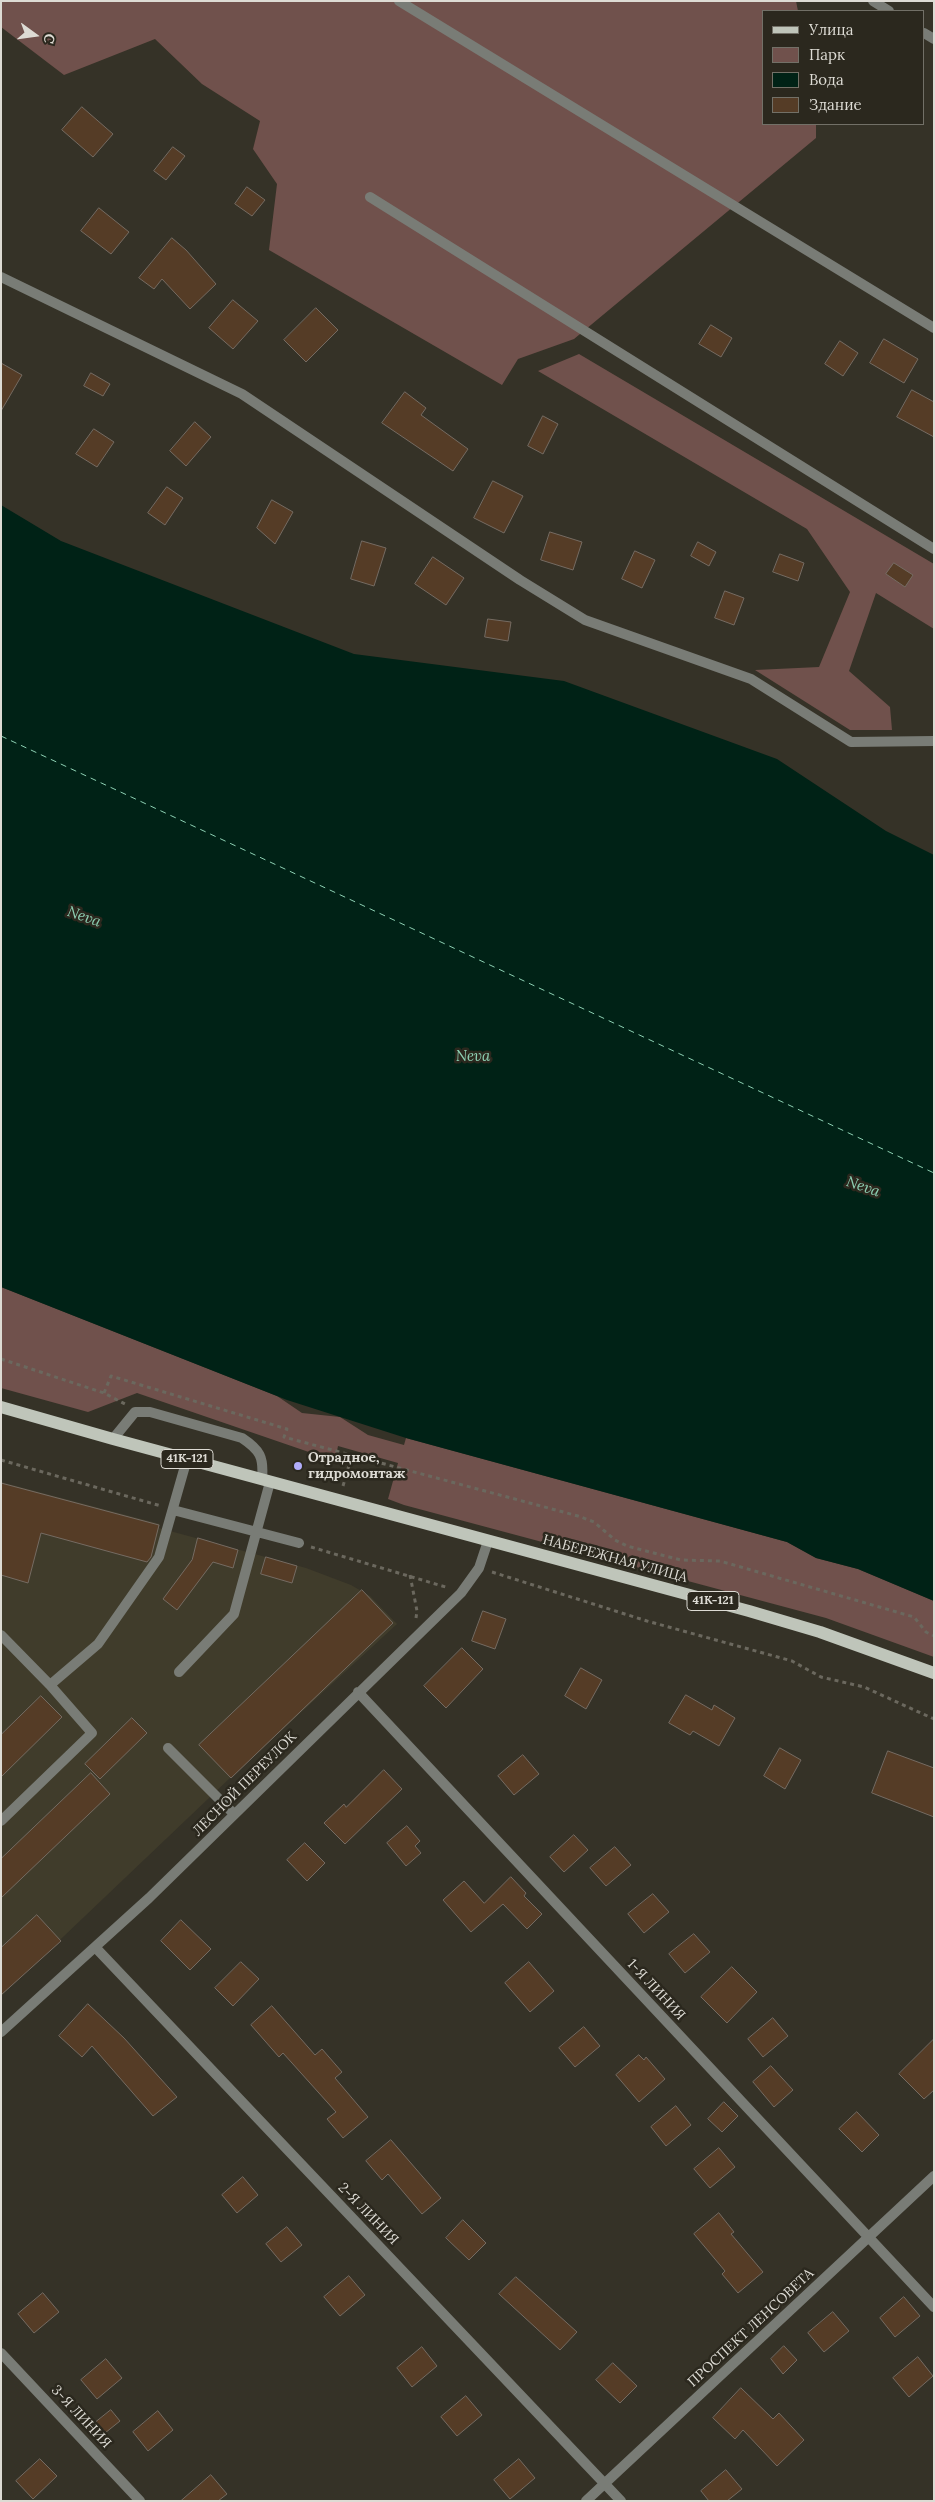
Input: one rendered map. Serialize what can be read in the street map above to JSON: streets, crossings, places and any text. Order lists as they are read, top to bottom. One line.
{"streets":{"main road":["41К-121","НАБЕРЕЖНАЯ УЛИЦА"],"street":["ЛЕСНОЙ ПЕРЕУЛОК","1-Я ЛИНИЯ","2-Я ЛИНИЯ","ПРОСПЕКТ ЛЕНСОВЕТА","3-Я ЛИНИЯ"]},"crossings":[["41К-121","НАБЕРЕЖНАЯ УЛИЦА"],["41К-121","ЛЕСНОЙ ПЕРЕУЛОК"],["НАБЕРЕЖНАЯ УЛИЦА","ЛЕСНОЙ ПЕРЕУЛОК"],["ЛЕСНОЙ ПЕРЕУЛОК","1-Я ЛИНИЯ"],["ЛЕСНОЙ ПЕРЕУЛОК","2-Я ЛИНИЯ"],["1-Я ЛИНИЯ","ПРОСПЕКТ ЛЕНСОВЕТА"],["2-Я ЛИНИЯ","ПРОСПЕКТ ЛЕНСОВЕТА"]],"water":["Neva"],"places":["Отрадное, гидромонтаж"],"legend":["Улица","Парк","Вода","Здание"],"north":"right"}
